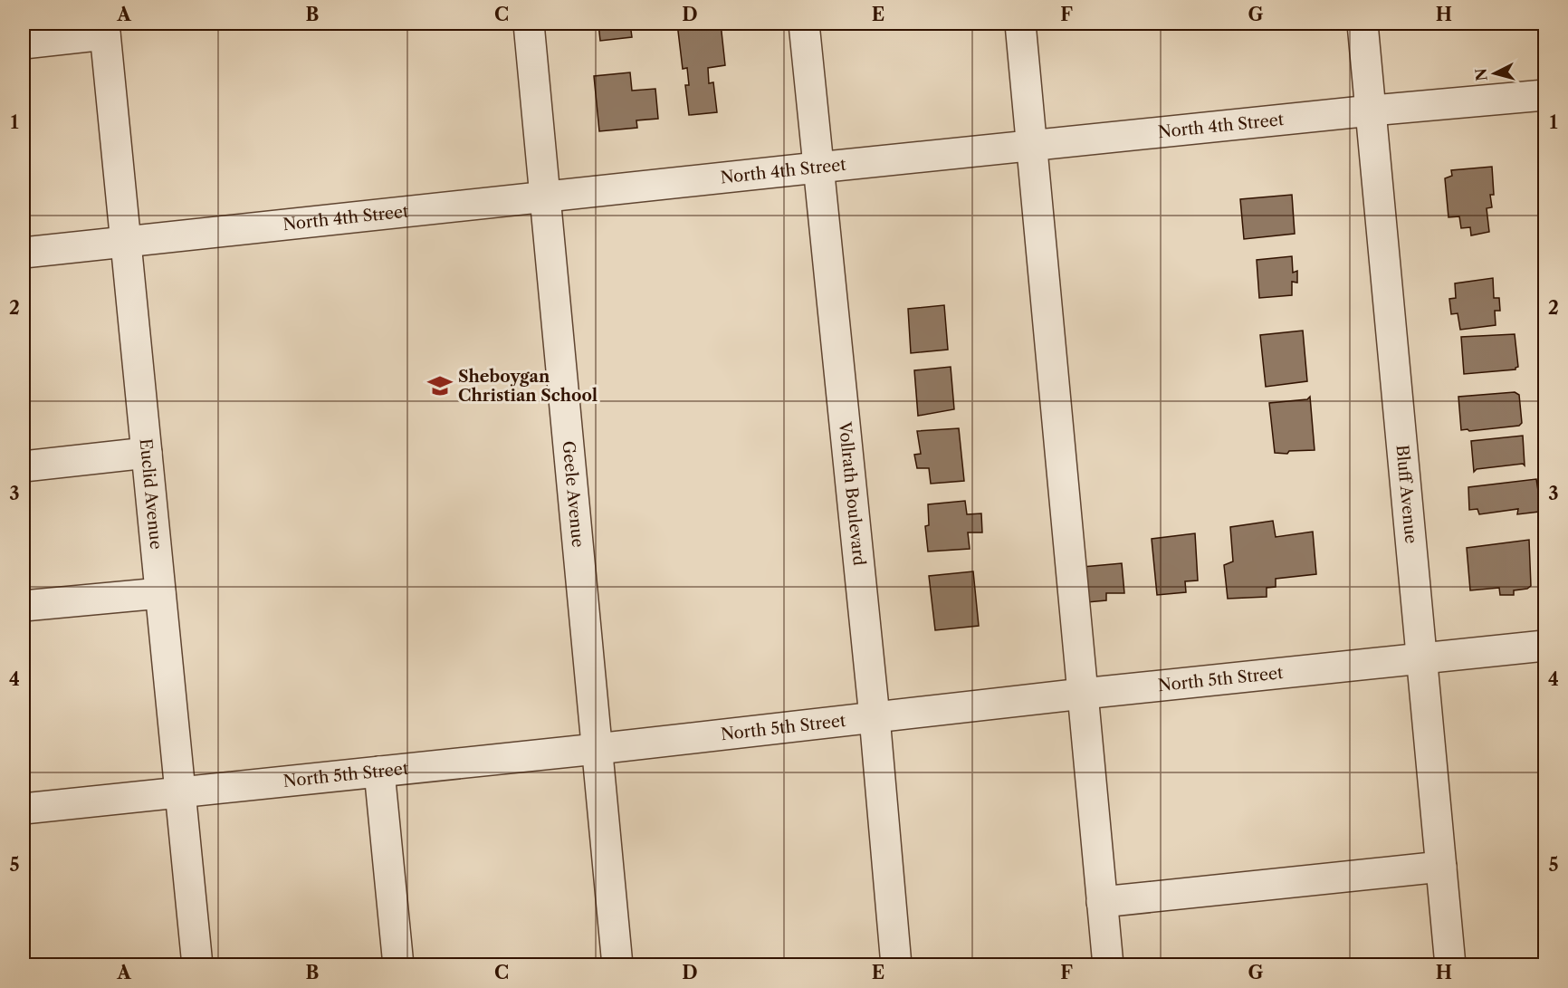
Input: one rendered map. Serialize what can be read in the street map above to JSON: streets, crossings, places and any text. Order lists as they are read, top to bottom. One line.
{"streets":{"street":["North 4th Street","Geele Avenue","Vollrath Boulevard","Bluff Avenue","Euclid Avenue","North 5th Street"]},"crossings":[["North 4th Street","Geele Avenue"],["North 4th Street","Vollrath Boulevard"],["North 4th Street","Bluff Avenue"],["North 4th Street","Euclid Avenue"],["Geele Avenue","North 5th Street"],["Vollrath Boulevard","North 5th Street"],["Bluff Avenue","North 5th Street"],["Euclid Avenue","North 5th Street"]],"places":{"school or university":["Sheboygan Christian School"]},"north":"left","grid":{"columns":["A","B","C","D","E","F","G","H"],"rows":["1","2","3","4","5"]}}
